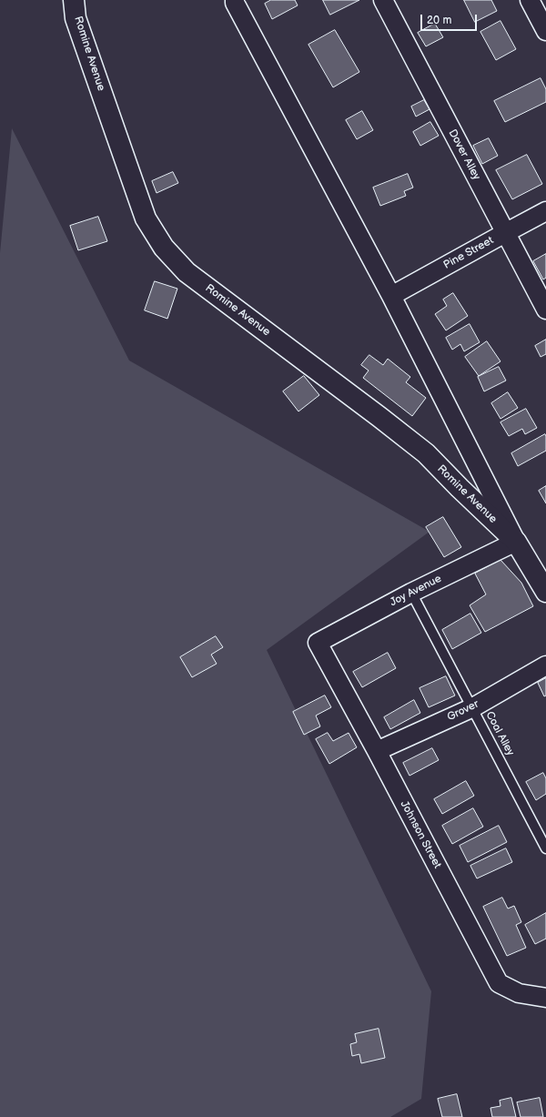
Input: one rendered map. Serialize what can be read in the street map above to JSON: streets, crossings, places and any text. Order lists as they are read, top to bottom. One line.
{"streets":{"street":["Romine Avenue","Dover Alley","Pine Street","Joy Avenue","Grover","Johnson Street"],"lane":["Coal Alley"]},"crossings":[["Romine Avenue","Pine Street"],["Romine Avenue","Joy Avenue"],["Dover Alley","Pine Street"],["Joy Avenue","Coal Alley"],["Joy Avenue","Johnson Street"],["Grover","Coal Alley"],["Grover","Johnson Street"]],"scale_bar":"20 m"}
